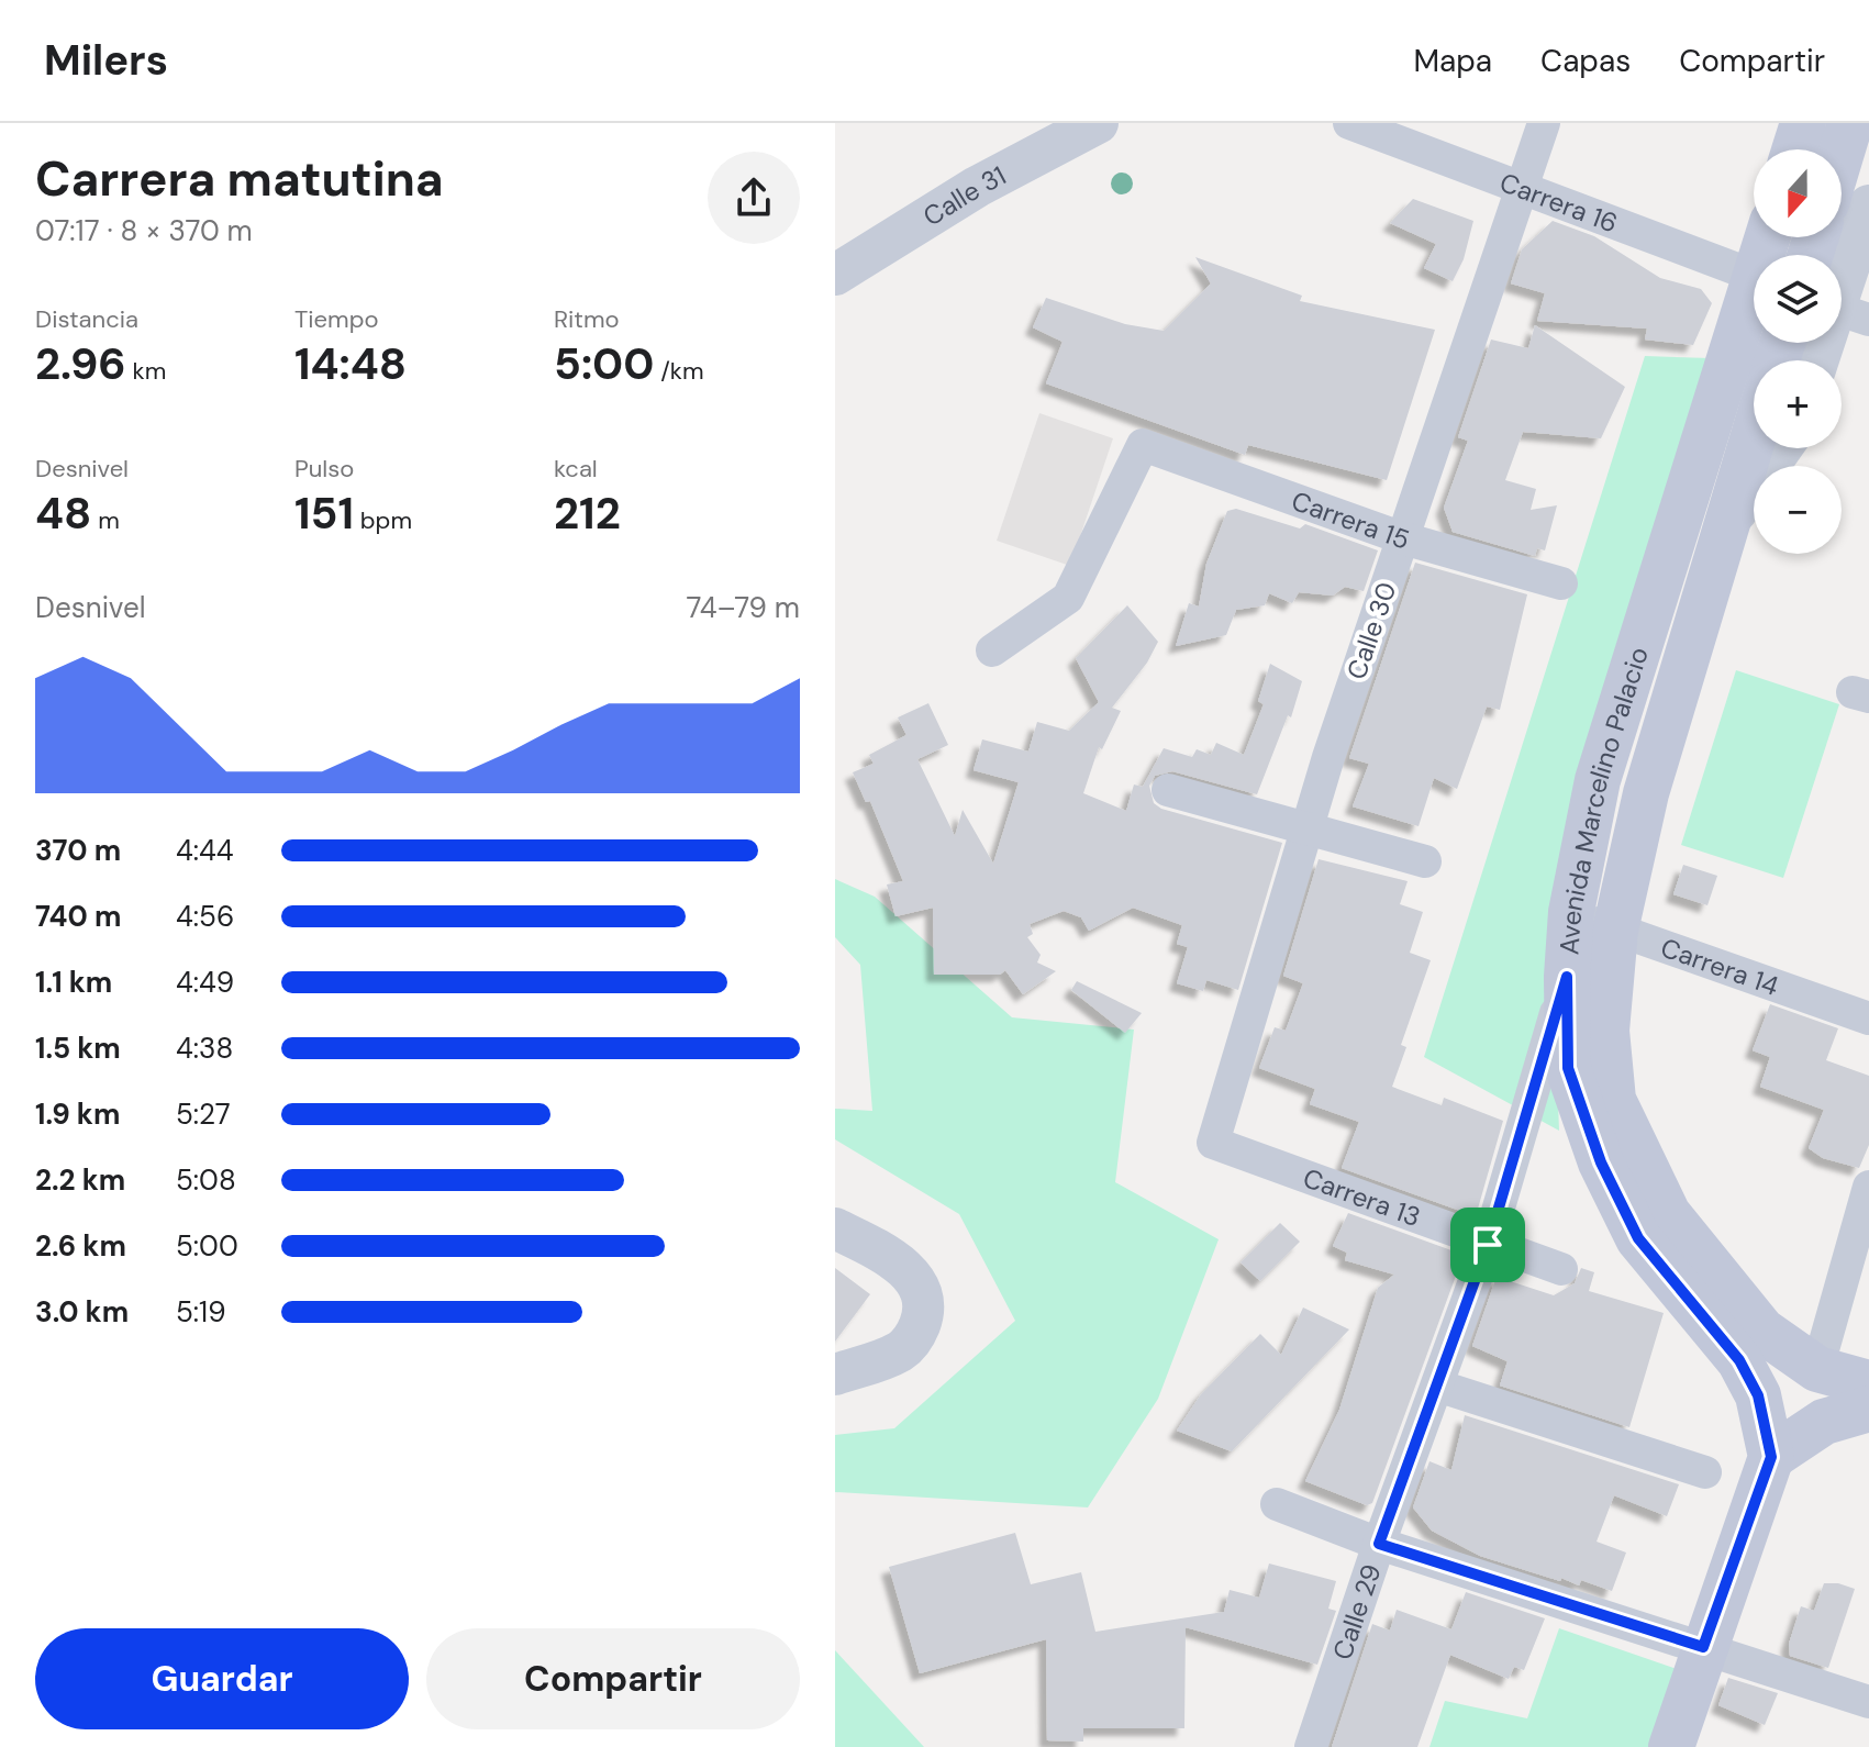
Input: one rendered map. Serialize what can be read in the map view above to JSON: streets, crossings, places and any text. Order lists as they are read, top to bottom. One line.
{"streets":{"main road":["Avenida Marcelino Palacio"],"street":["Calle 31","Carrera 16","Carrera 15","Calle 30","Carrera 14","Carrera 13","Calle 29"]},"crossings":[["Carrera 16","Calle 30"],["Carrera 15","Calle 30"],["Calle 30","Carrera 13"],["Avenida Marcelino Palacio","Carrera 14"],["Avenida Marcelino Palacio","Calle 29"],["Carrera 13","Calle 29"]],"north":"bottom","page":{"header":"Milers","nav":["Mapa","Capas","Compartir"],"heading":["Carrera matutina","07:17 · 8 × 370 m"],"map_buttons":["+","−"],"stats":[["Distancia","2.96 km"],["Tiempo","14:48"],["Ritmo","5:00 /km"],["Desnivel","48 m"],["Pulso","151 bpm"],["kcal","212"]],"chart":["Desnivel","74–79 m"],"list":[{"name":"370 m","note":"4:44"},{"name":"740 m","note":"4:56"},{"name":"1.1 km","note":"4:49"},{"name":"1.5 km","note":"4:38"},{"name":"1.9 km","note":"5:27"},{"name":"2.2 km","note":"5:08"},{"name":"2.6 km","note":"5:00"},{"name":"3.0 km","note":"5:19"}],"buttons":["Guardar","Compartir"]}}
